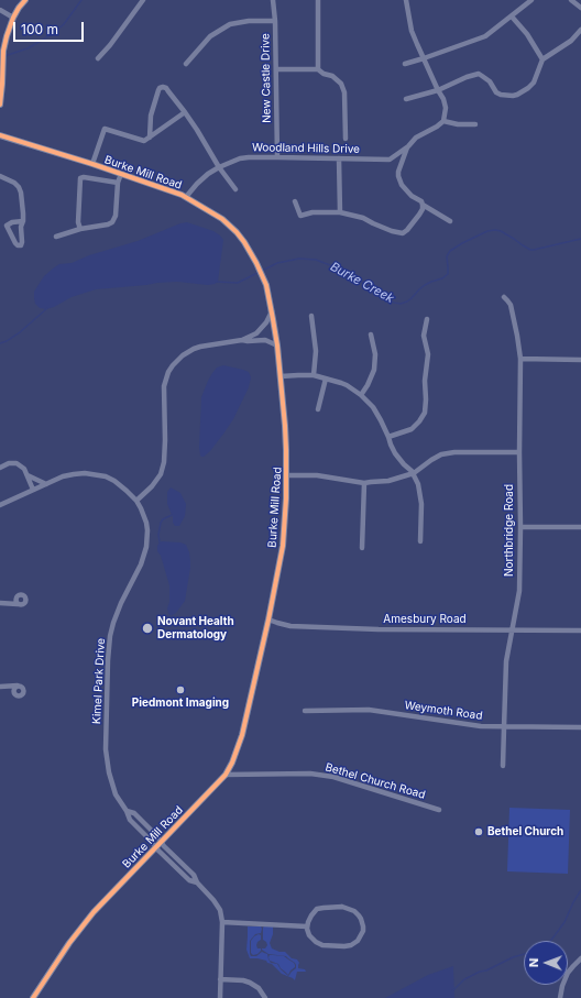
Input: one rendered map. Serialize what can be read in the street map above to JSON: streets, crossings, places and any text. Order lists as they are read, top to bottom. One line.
{"streets":{"street":["New Castle Drive","Woodland Hills Drive","Burke Mill Road","Northbridge Road","Amesbury Road","Kimel Park Drive","Weymoth Road","Bethel Church Road"]},"crossings":[["New Castle Drive","Woodland Hills Drive"],["Woodland Hills Drive","Burke Mill Road"],["Burke Mill Road","Amesbury Road"],["Burke Mill Road","Kimel Park Drive"],["Burke Mill Road","Bethel Church Road"],["Northbridge Road","Amesbury Road"],["Northbridge Road","Weymoth Road"]],"water":["Burke Creek"],"places":["Novant Health Dermatology","Piedmont Imaging","Bethel Church"],"scale_bar":"100 m","north":"left"}
